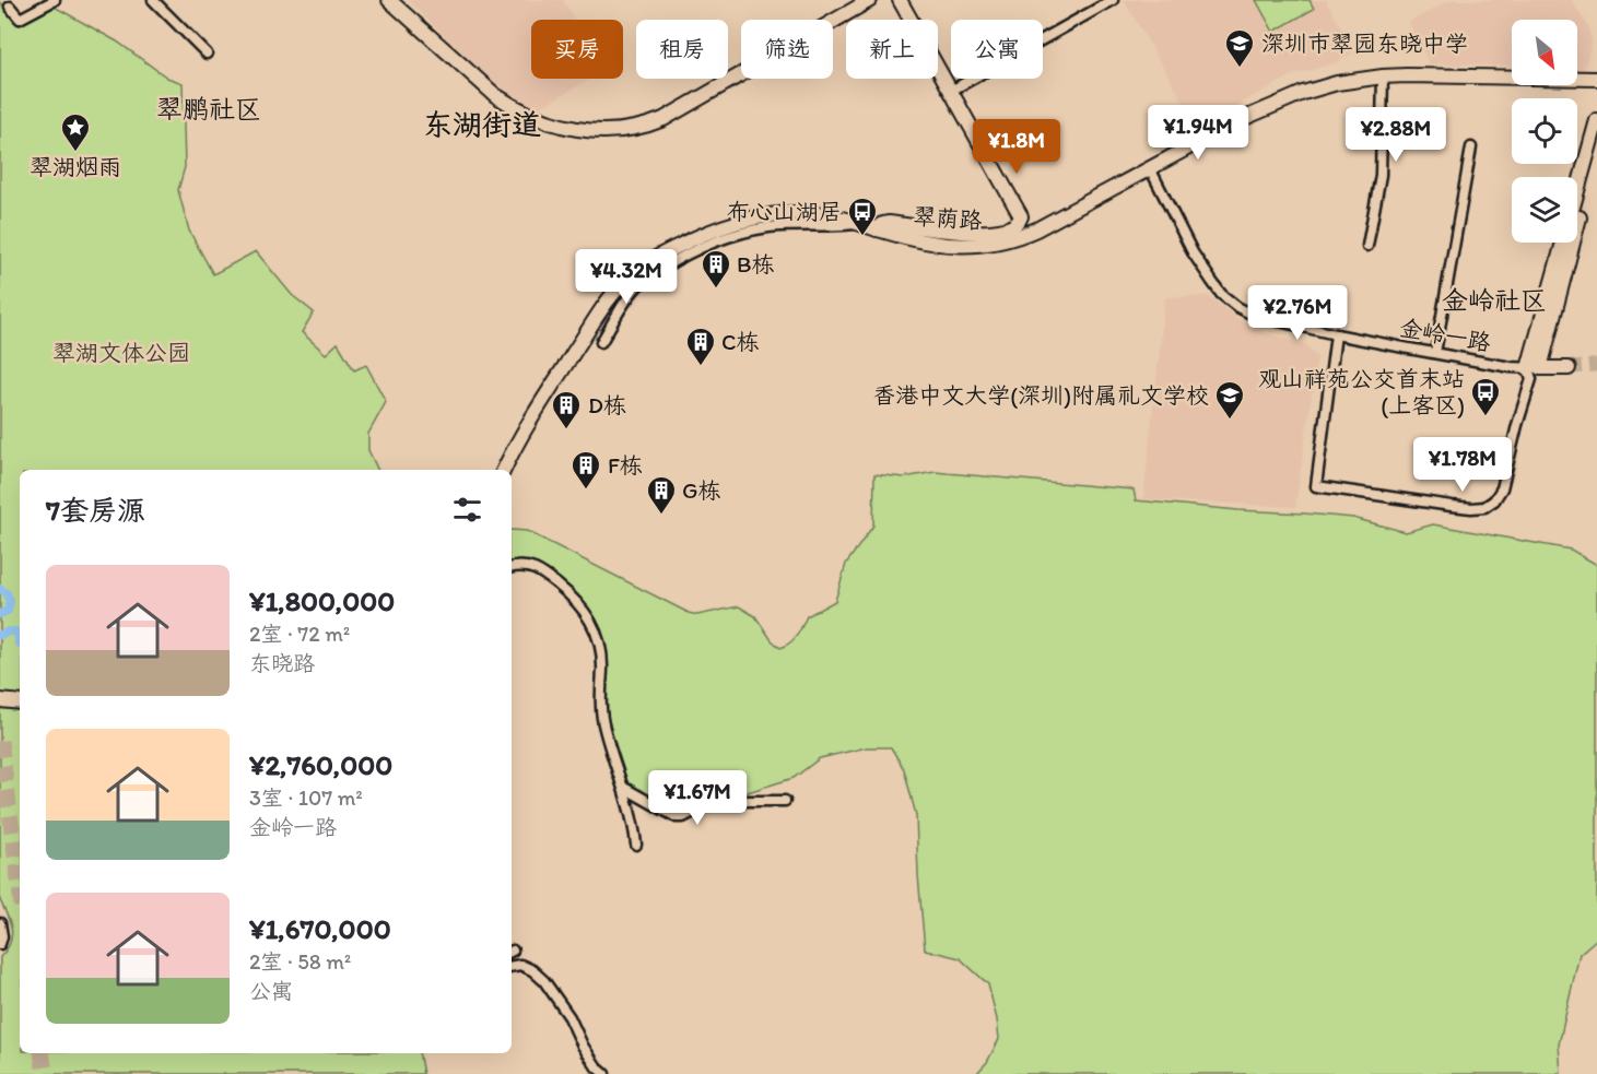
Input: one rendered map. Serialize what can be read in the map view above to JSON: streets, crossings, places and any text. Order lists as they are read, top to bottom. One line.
{"streets":{"street":["翠荫路","金岭一路"]},"crossings":[["翠荫路","金岭一路"]],"districts":["翠鹏社区","东湖街道","金岭社区"],"parks":["翠湖文体公园"],"places":{"school or university":["深圳市翠园东晓中学","香港中文大学(深圳)附属礼文学校"],"place":["翠湖烟雨"],"bus stop":["布心山湖居","观山祥苑公交首末站 (上客区)"],"building":["B栋","C栋","D栋","F栋","G栋"]},"north":"bottom right","page":{"chip":["买房","租房","筛选","新上","公寓"],"price":["¥1.94M","¥2.88M","¥1.8M","¥4.32M","¥2.76M","¥1.78M","¥1.67M"],"heading":"7套房源","list":[{"name":"¥1,800,000","note":"2室 · 72 m² · 东晓路"},{"name":"¥2,760,000","note":"3室 · 107 m² · 金岭一路"},{"name":"¥1,670,000","note":"2室 · 58 m² · 公寓"}]}}
